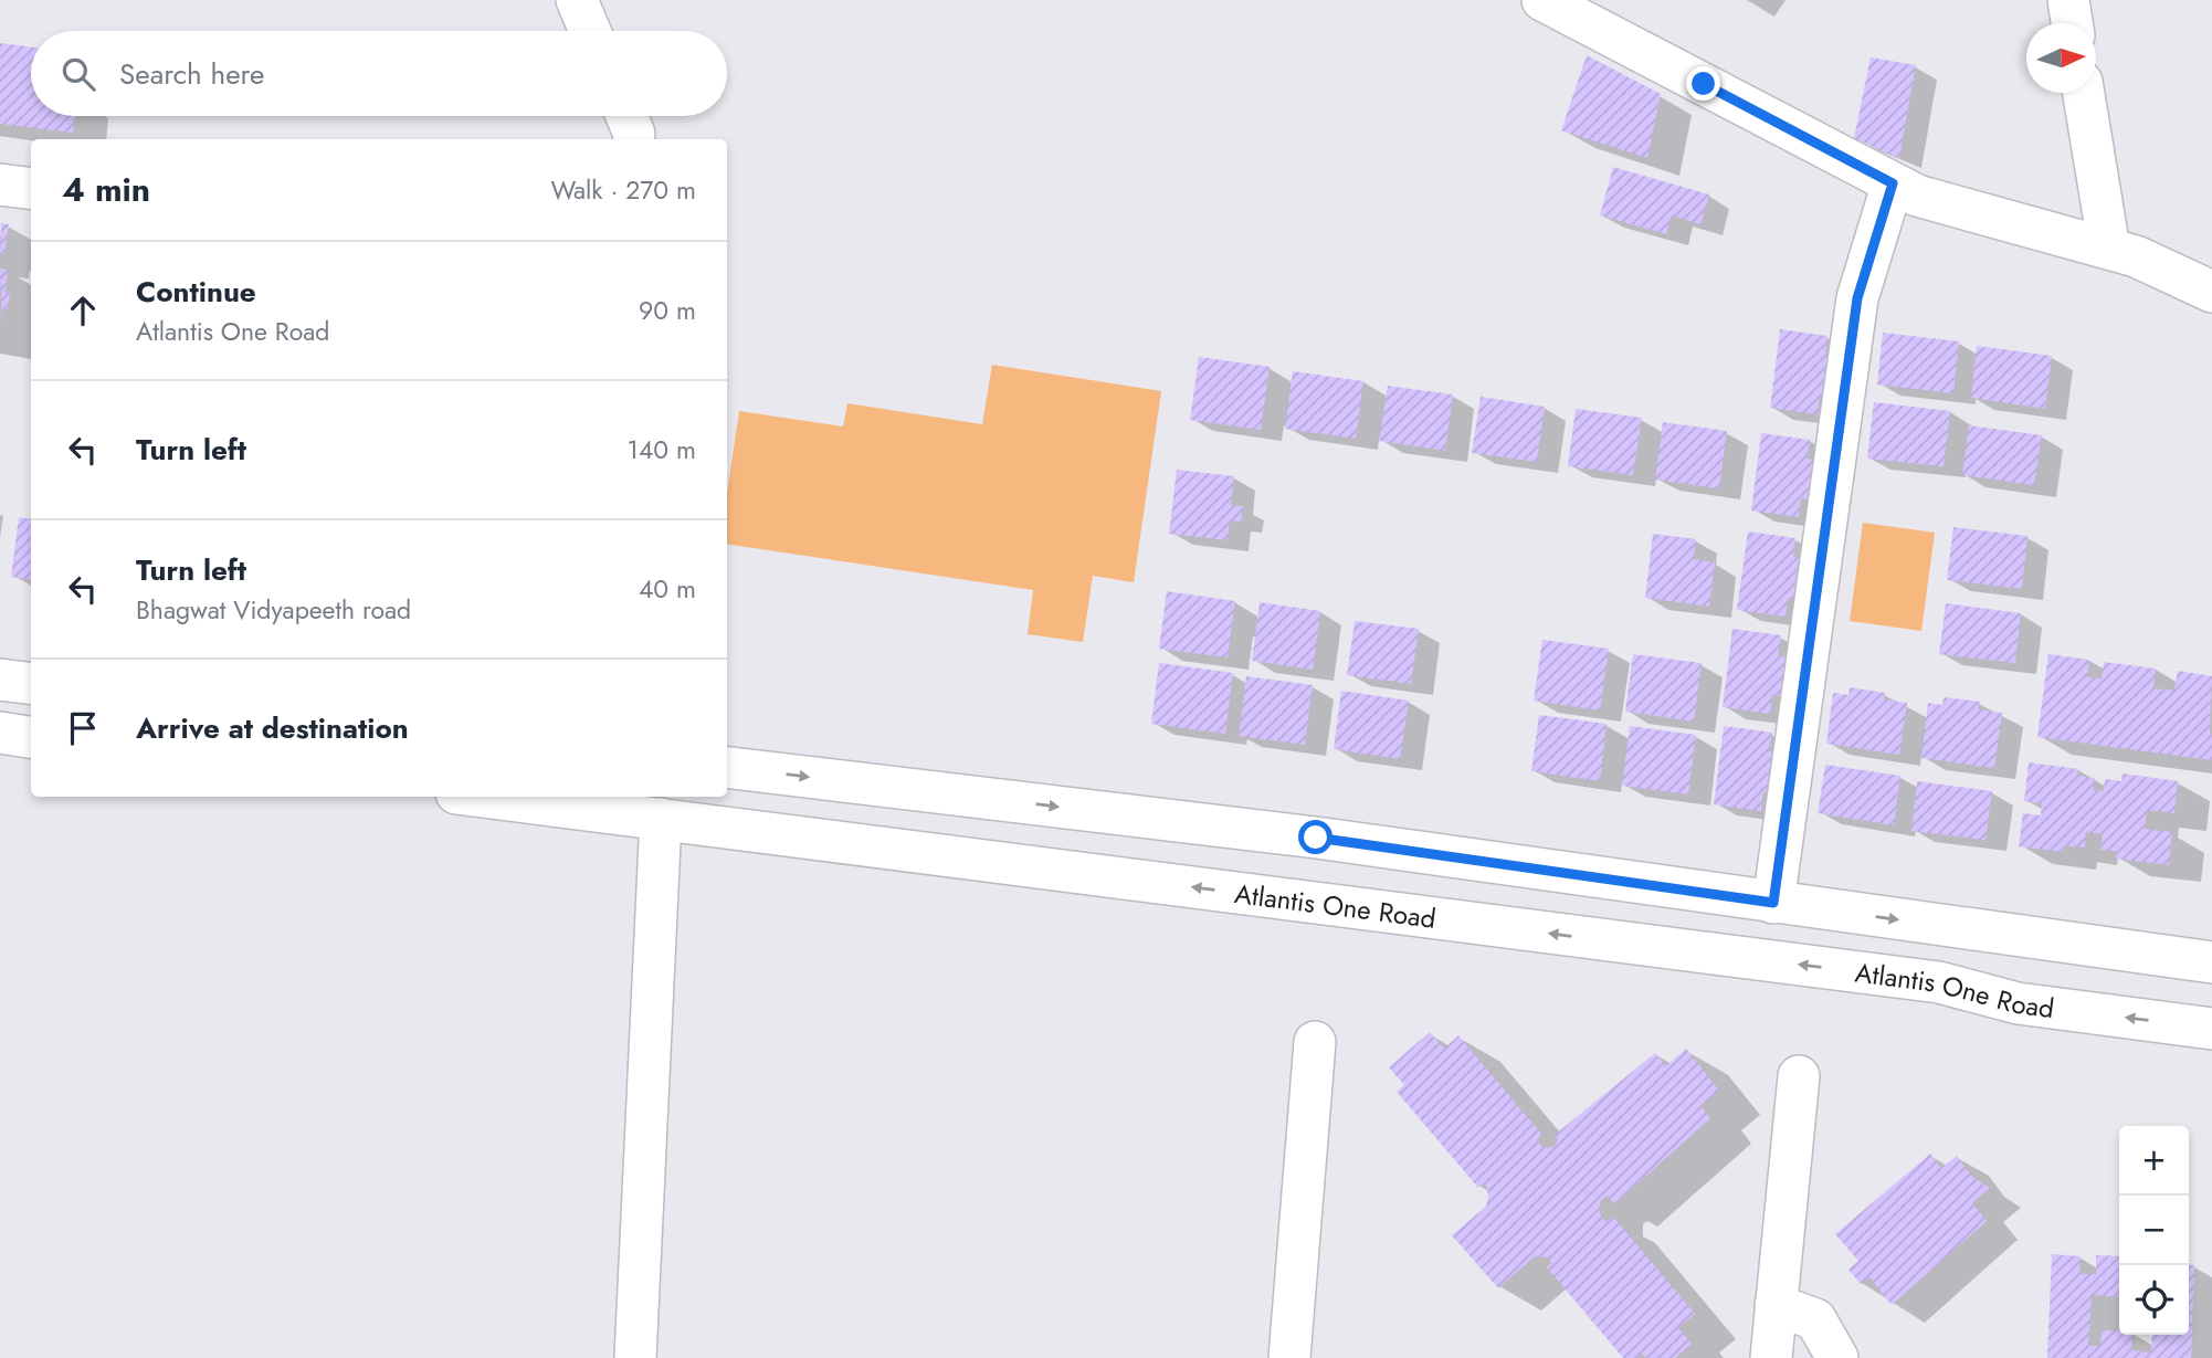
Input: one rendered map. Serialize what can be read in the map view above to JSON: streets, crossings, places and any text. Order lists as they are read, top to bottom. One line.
{"streets":{"street":["Atlantis One Road"]},"north":"right","page":{"search":"Search here","heading":["4 min","Walk · 270 m"],"list":[["Continue","Atlantis One Road","90 m"],["Turn left","140 m"],["Turn left","Bhagwat Vidyapeeth road","40 m"],"Arrive at destination"],"map_buttons":["+","−"]}}
